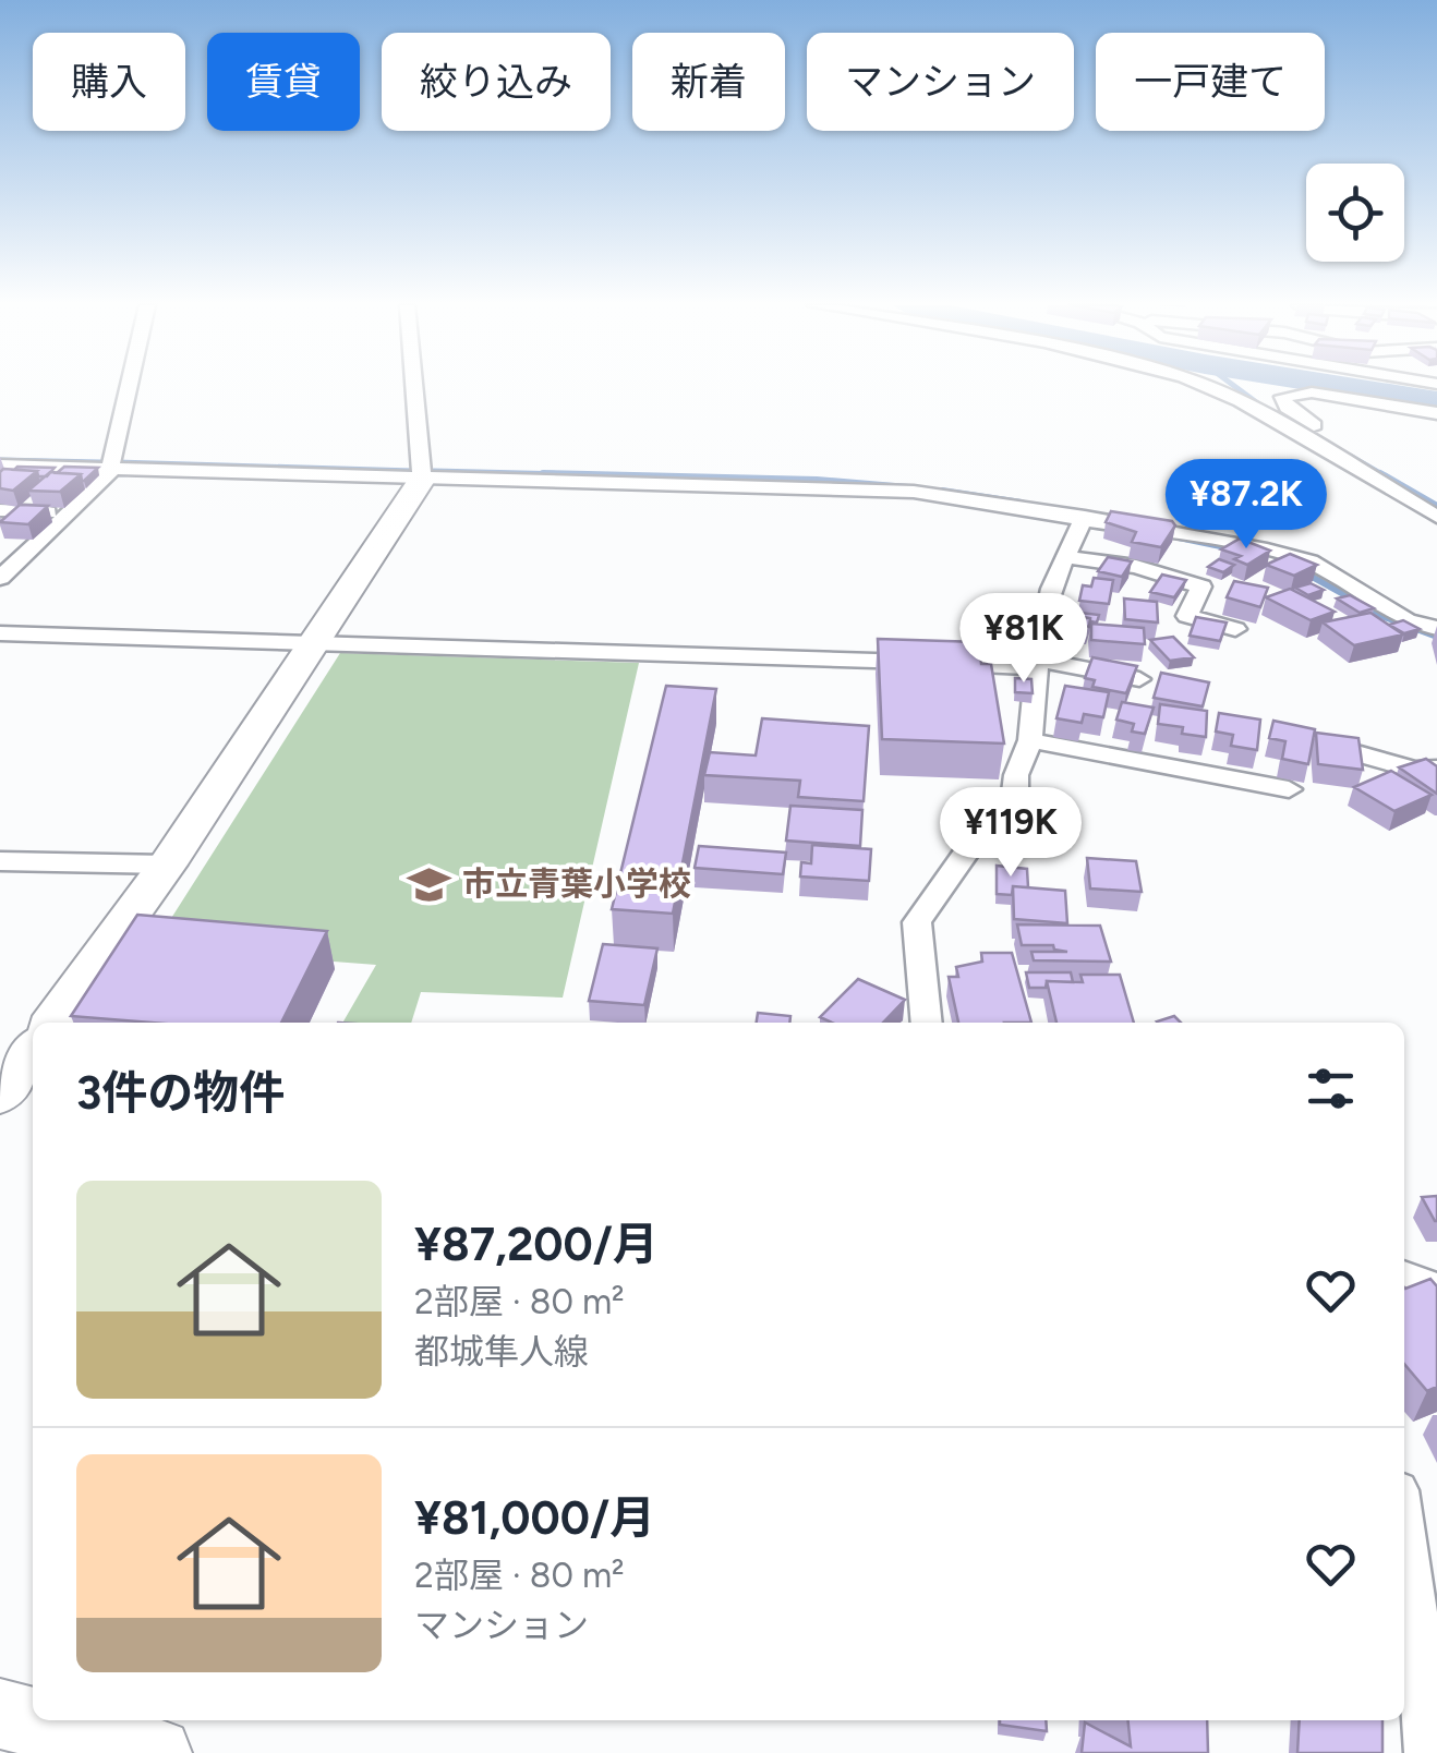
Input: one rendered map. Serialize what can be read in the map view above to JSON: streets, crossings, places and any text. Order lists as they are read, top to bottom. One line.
{"places":{"school or university":["市立青葉小学校"]},"page":{"chip":["購入","賃貸","絞り込み","新着","マンション","一戸建て"],"price":["¥87.2K","¥81K","¥119K"],"heading":"3件の物件","list":[{"name":"¥87,200/月","note":"2部屋 · 80 m² · 都城隼人線"},{"name":"¥81,000/月","note":"2部屋 · 80 m² · マンション"}]}}
